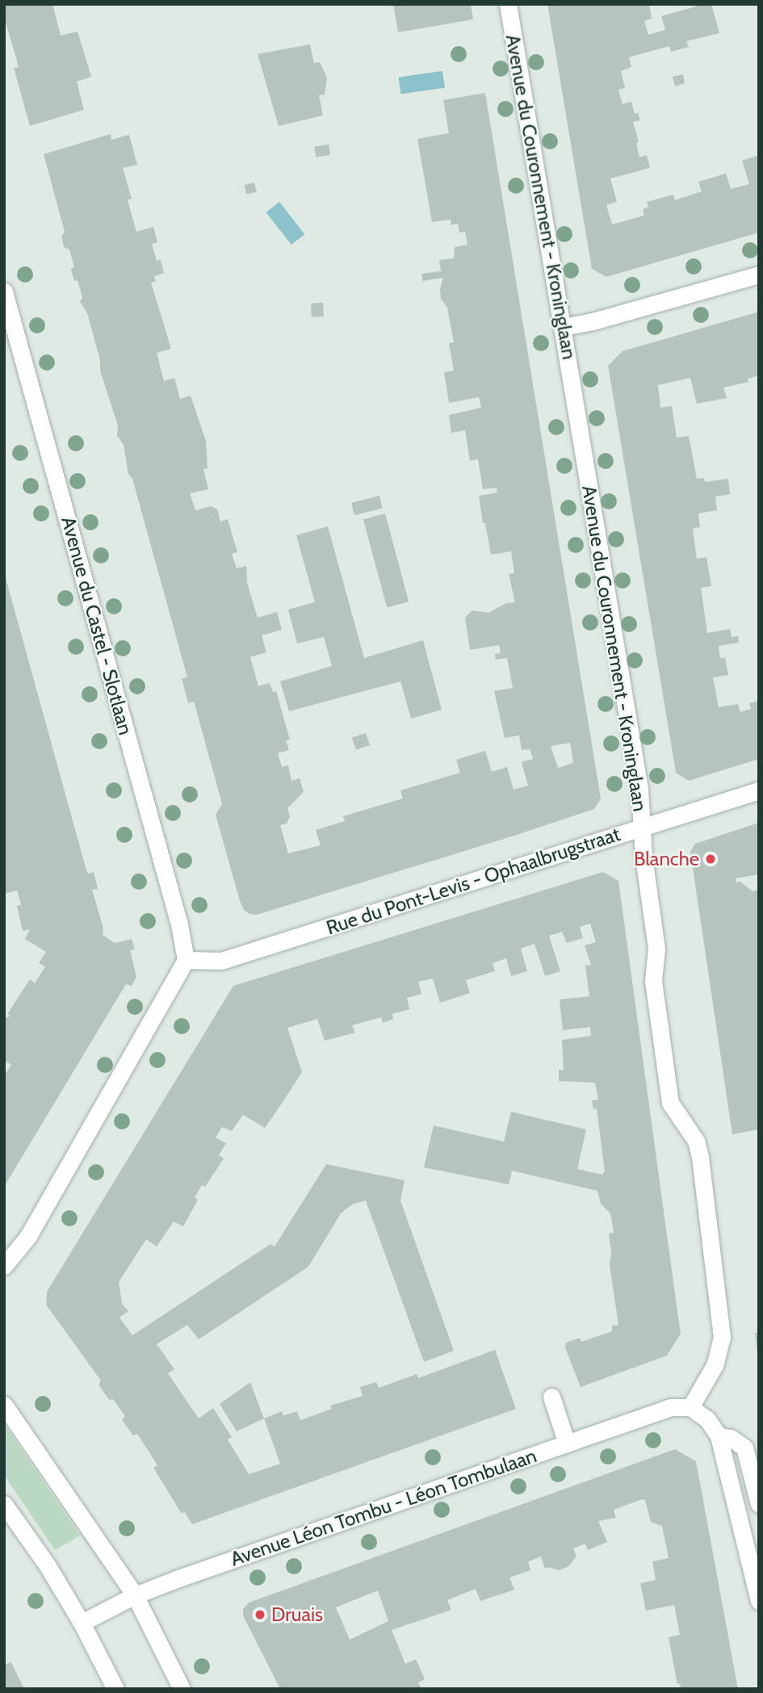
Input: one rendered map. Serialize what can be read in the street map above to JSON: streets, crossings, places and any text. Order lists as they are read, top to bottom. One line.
{"streets":{"street":["Avenue du Couronnement - Kroninglaan","Avenue du Castel - Slotlaan","Rue du Pont-Levis - Ophaalbrugstraat","Avenue Léon Tombu - Léon Tombulaan"]},"crossings":[["Avenue du Couronnement - Kroninglaan","Rue du Pont-Levis - Ophaalbrugstraat"],["Avenue du Couronnement - Kroninglaan","Avenue Léon Tombu - Léon Tombulaan"],["Avenue du Castel - Slotlaan","Rue du Pont-Levis - Ophaalbrugstraat"]],"places":["Blanche","Druais"]}
